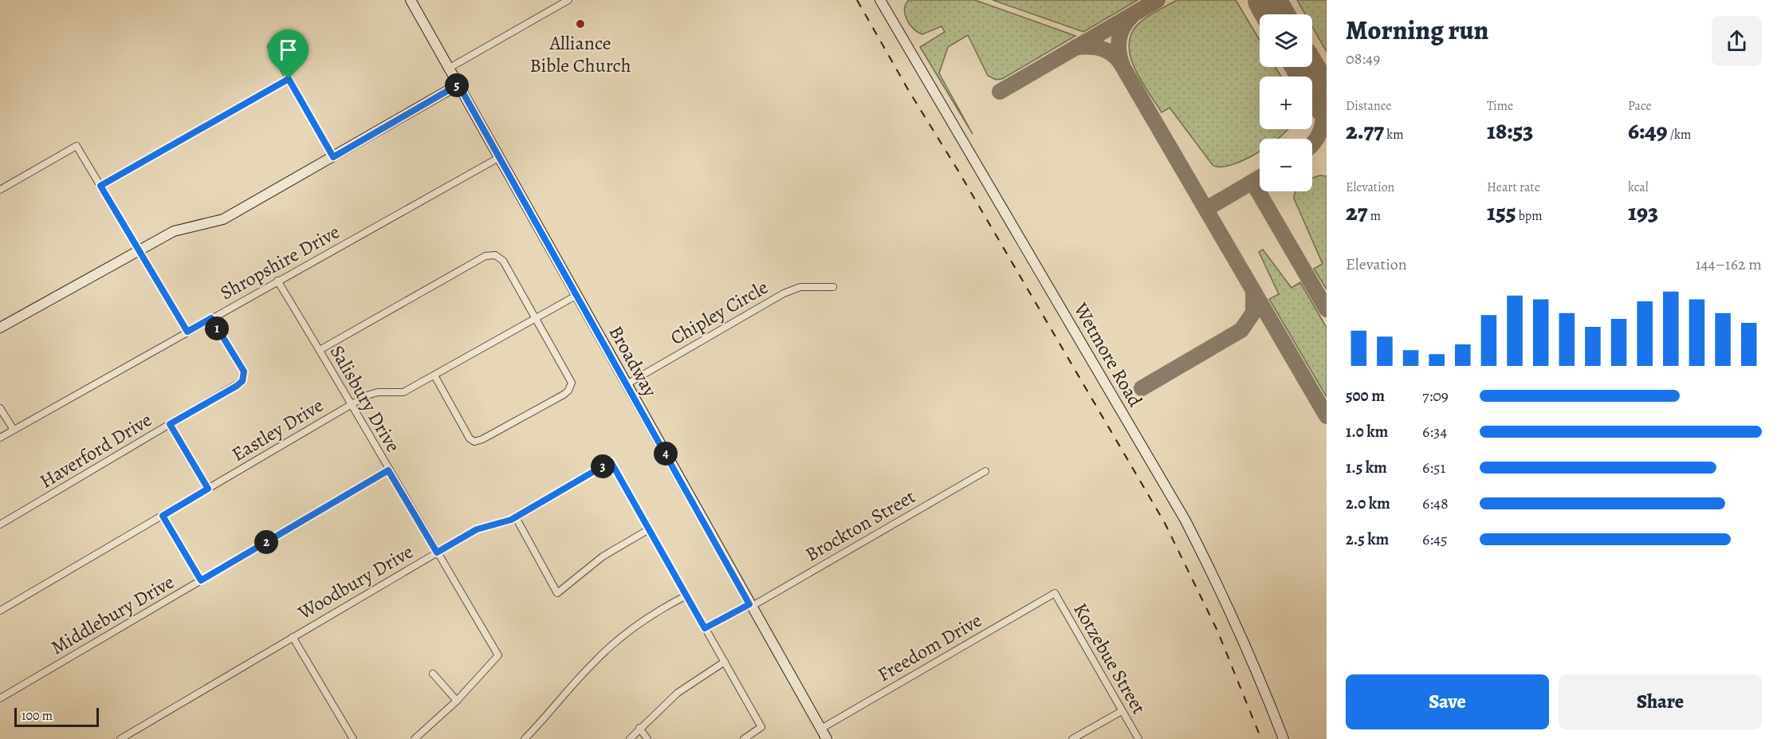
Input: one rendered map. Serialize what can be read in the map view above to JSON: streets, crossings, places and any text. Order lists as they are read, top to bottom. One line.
{"streets":{"main road":["Wetmore Road","Broadway"],"street":["Shropshire Drive","Chipley Circle","Salisbury Drive","Eastley Drive","Haverford Drive","Brockton Street","Woodbury Drive","Middlebury Drive","Freedom Drive","Kotzebue Street"]},"crossings":[["Shropshire Drive","Broadway"],["Shropshire Drive","Salisbury Drive"],["Shropshire Drive","Haverford Drive"],["Chipley Circle","Broadway"],["Broadway","Eastley Drive"],["Broadway","Brockton Street"],["Broadway","Freedom Drive"],["Salisbury Drive","Eastley Drive"],["Salisbury Drive","Woodbury Drive"],["Salisbury Drive","Middlebury Drive"],["Freedom Drive","Kotzebue Street"]],"places":["Alliance Bible Church"],"scale_bar":"100 m","page":{"heading":["Morning run","08:49"],"map_buttons":["+","−"],"pins":["5","1","4","3","2"],"stats":[["Distance","2.77 km"],["Time","18:53"],["Pace","6:49 /km"],["Elevation","27 m"],["Heart rate","155 bpm"],["kcal","193"]],"chart":["Elevation","144–162 m"],"list":[{"name":"500 m","note":"7:09"},{"name":"1.0 km","note":"6:34"},{"name":"1.5 km","note":"6:51"},{"name":"2.0 km","note":"6:48"},{"name":"2.5 km","note":"6:45"}],"buttons":["Save","Share"],"scale":"100 m"}}
